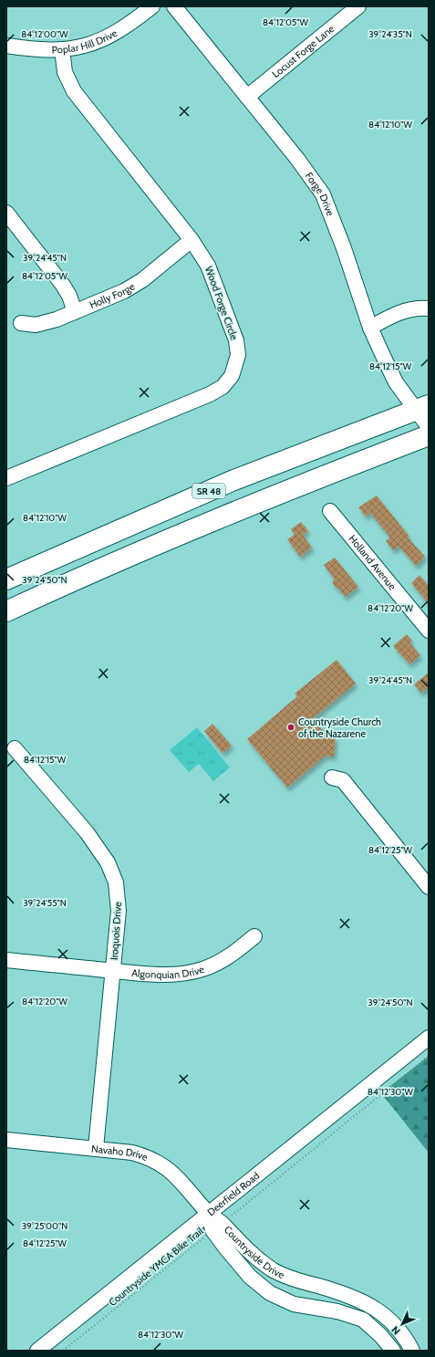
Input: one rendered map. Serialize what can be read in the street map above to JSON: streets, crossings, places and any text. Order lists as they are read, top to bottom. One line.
{"streets":{"highway":["SR 48"],"street":["Poplar Hill Drive","Locust Forge Lane","Forge Drive","Holly Forge","Wood Forge Circle","Holland Avenue","Iroquois Drive","Algonquian Drive","Navaho Drive","Deerfield Road","Countryside Drive"],"path":["Countryside YMCA Bike Trail"]},"crossings":[["Poplar Hill Drive","Wood Forge Circle"],["Locust Forge Lane","Forge Drive"],["Forge Drive","SR 48"],["Holly Forge","Wood Forge Circle"],["Iroquois Drive","Algonquian Drive"],["Iroquois Drive","Navaho Drive"],["Navaho Drive","Deerfield Road"],["Navaho Drive","Countryside Drive"],["Deerfield Road","Countryside Drive"],["Countryside Drive","Countryside YMCA Bike Trail"]],"places":["Countryside Church of the Nazarene"],"north":"bottom left","coordinates":["84°12'05\"W","39°24'35\"N","84°12'00\"W","84°12'10\"W","39°24'45\"N","84°12'15\"W","39°24'50\"N","84°12'20\"W","84°12'25\"W","39°24'55\"N","84°12'30\"W","39°25'00\"N"]}
